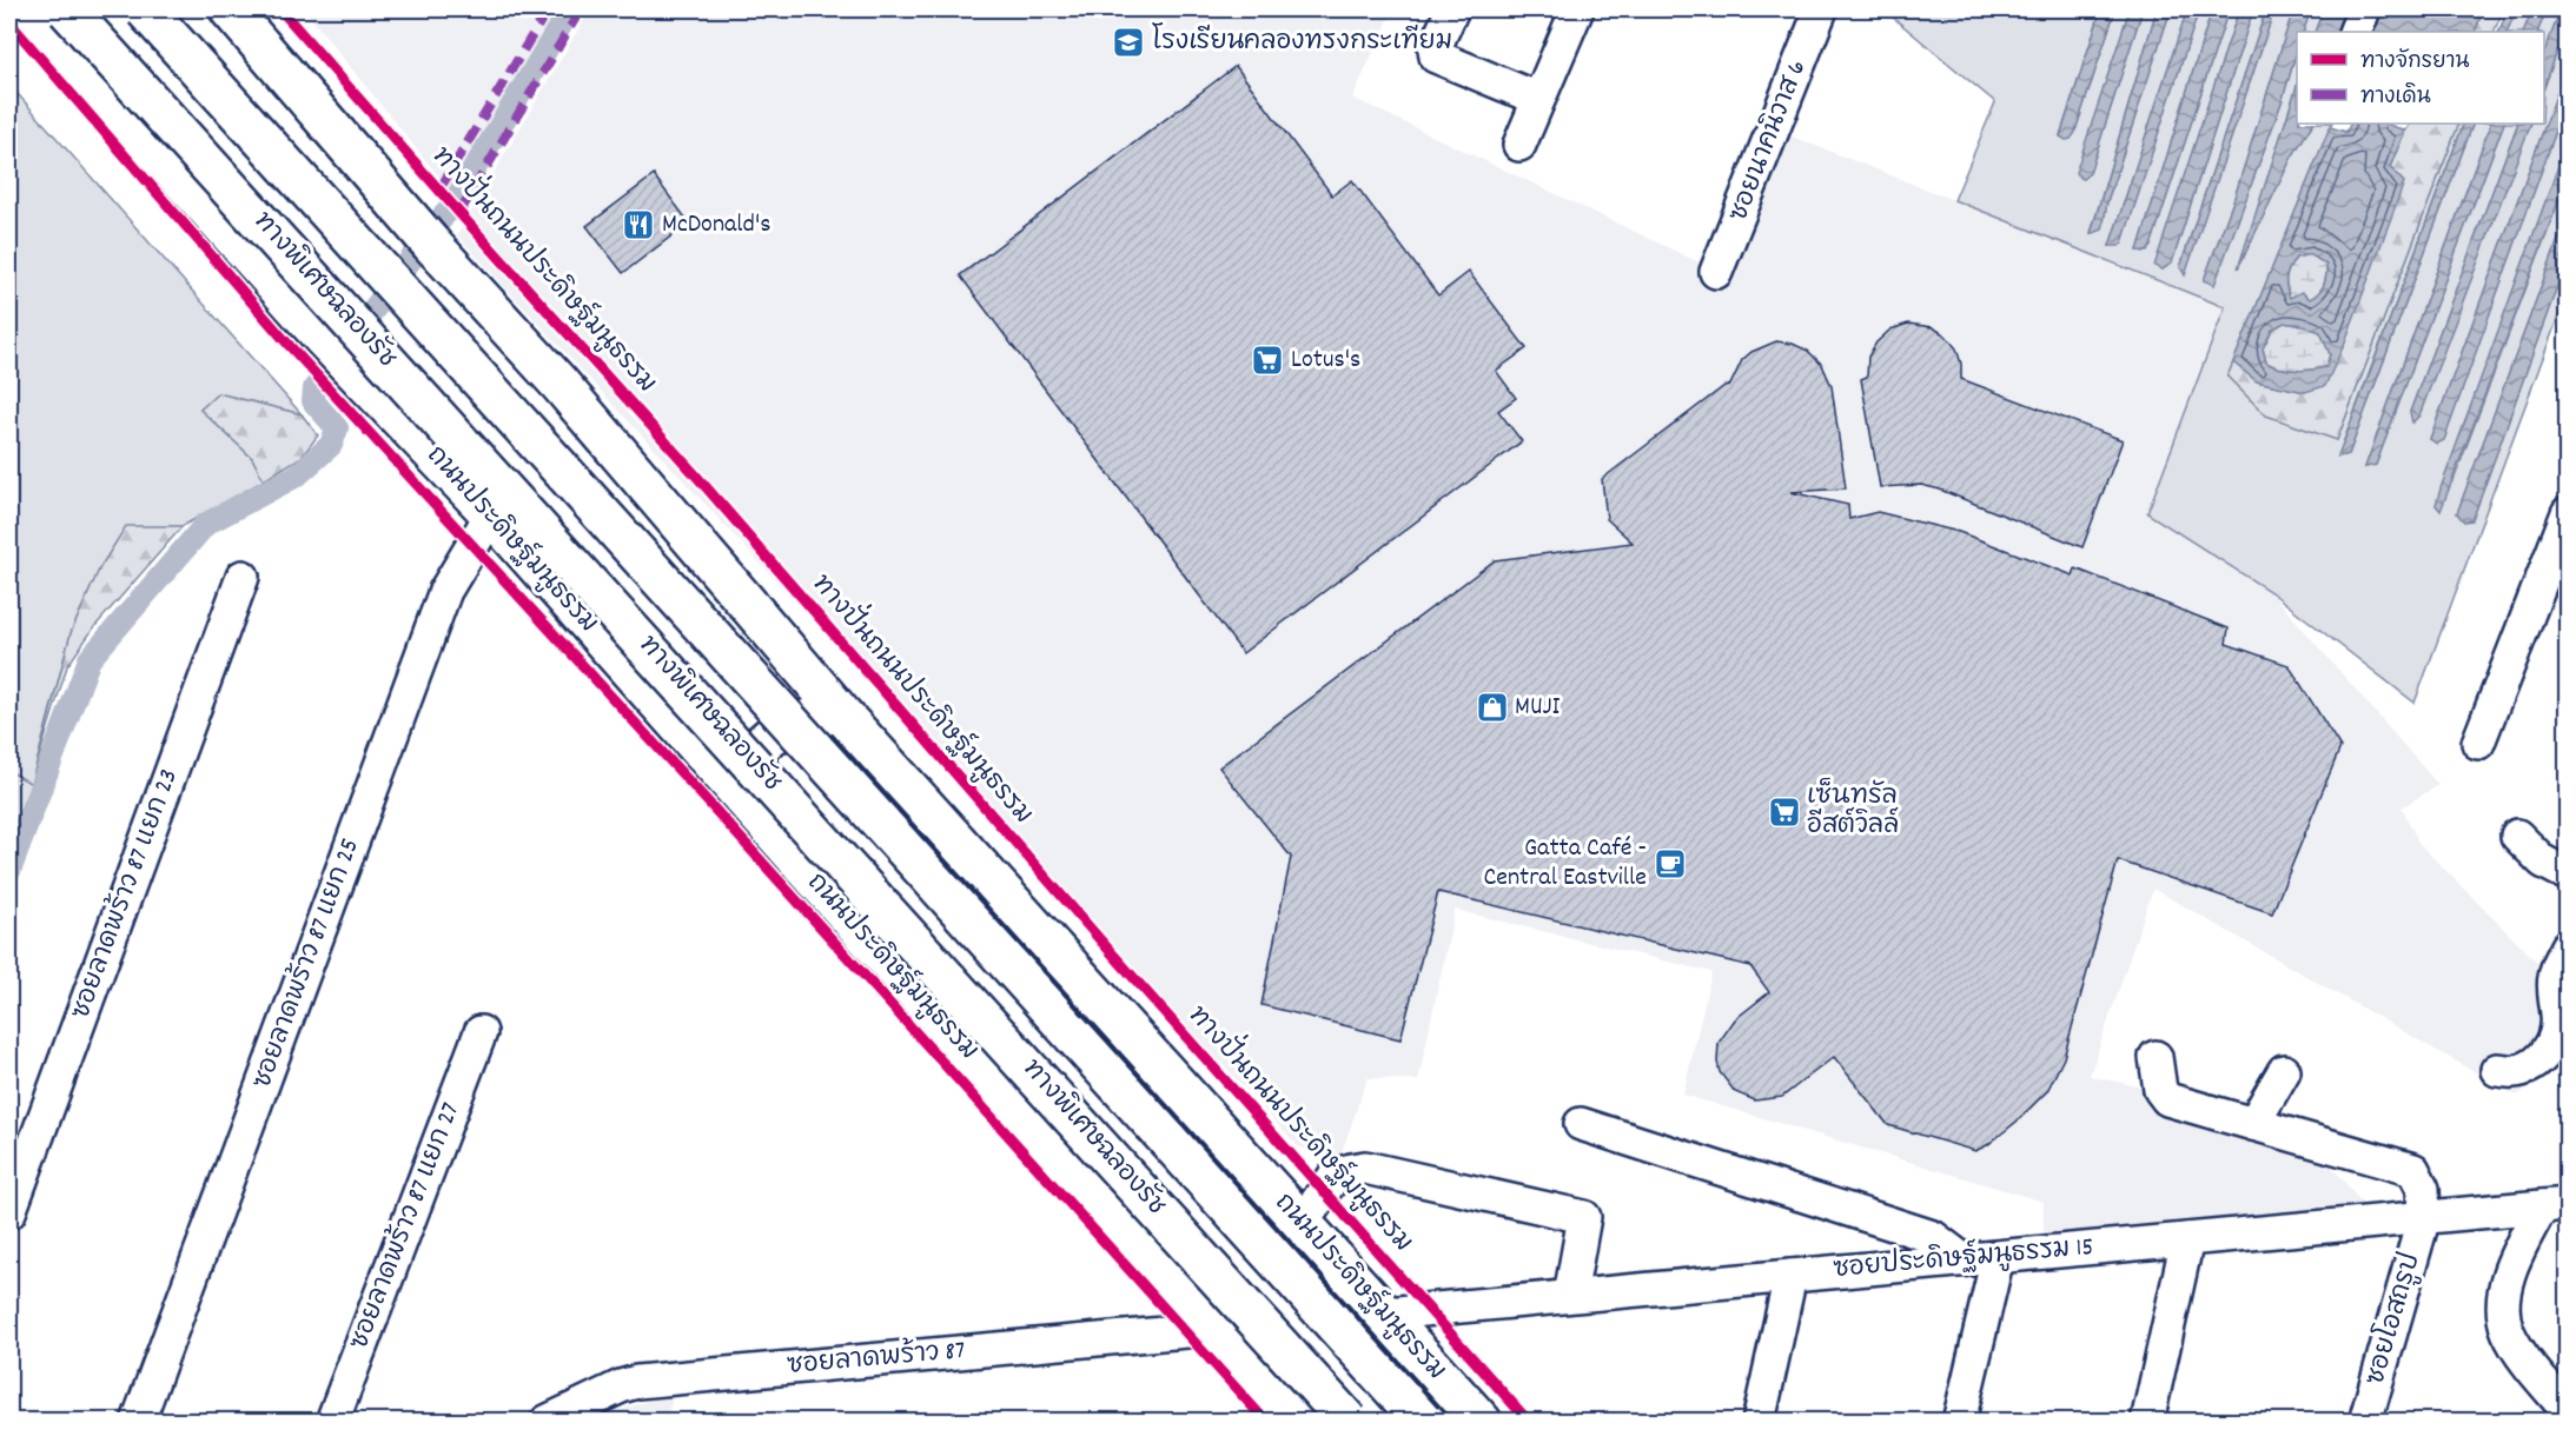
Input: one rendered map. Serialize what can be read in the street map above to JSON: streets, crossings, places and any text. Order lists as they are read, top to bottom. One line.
{"streets":{"main road":["ทางพิเศษฉลองรัช","ถนนประดิษฐ์มนูธรรม"],"street":["ซอยนาคนิวาส 6","ซอยลาดพร้าว 87 แยก 23","ซอยลาดพร้าว 87 แยก 25","ซอยลาดพร้าว 87 แยก 27","ซอยประดิษฐ์มนูธรรม 15","ซอยโอสถรูป","ซอยลาดพร้าว 87"],"cycle path":["ทางปั่นถนนประดิษฐ์มนูธรรม"]},"crossings":[["ถนนประดิษฐ์มนูธรรม","ซอยลาดพร้าว 87 แยก 25"],["ถนนประดิษฐ์มนูธรรม","ซอยประดิษฐ์มนูธรรม 15"],["ถนนประดิษฐ์มนูธรรม","ซอยลาดพร้าว 87"],["ซอยประดิษฐ์มนูธรรม 15","ซอยโอสถรูป"]],"places":{"school or university":["โรงเรียนคลองทรงกระเทียม"],"restaurant":["McDonald's"],"supermarket":["Lotus's","เซ็นทรัล อีสต์วิลล์"],"shop":["MUJI"],"cafe":["Gatta Café - Central Eastville"]},"legend":["ทางจักรยาน","ทางเดิน"]}
